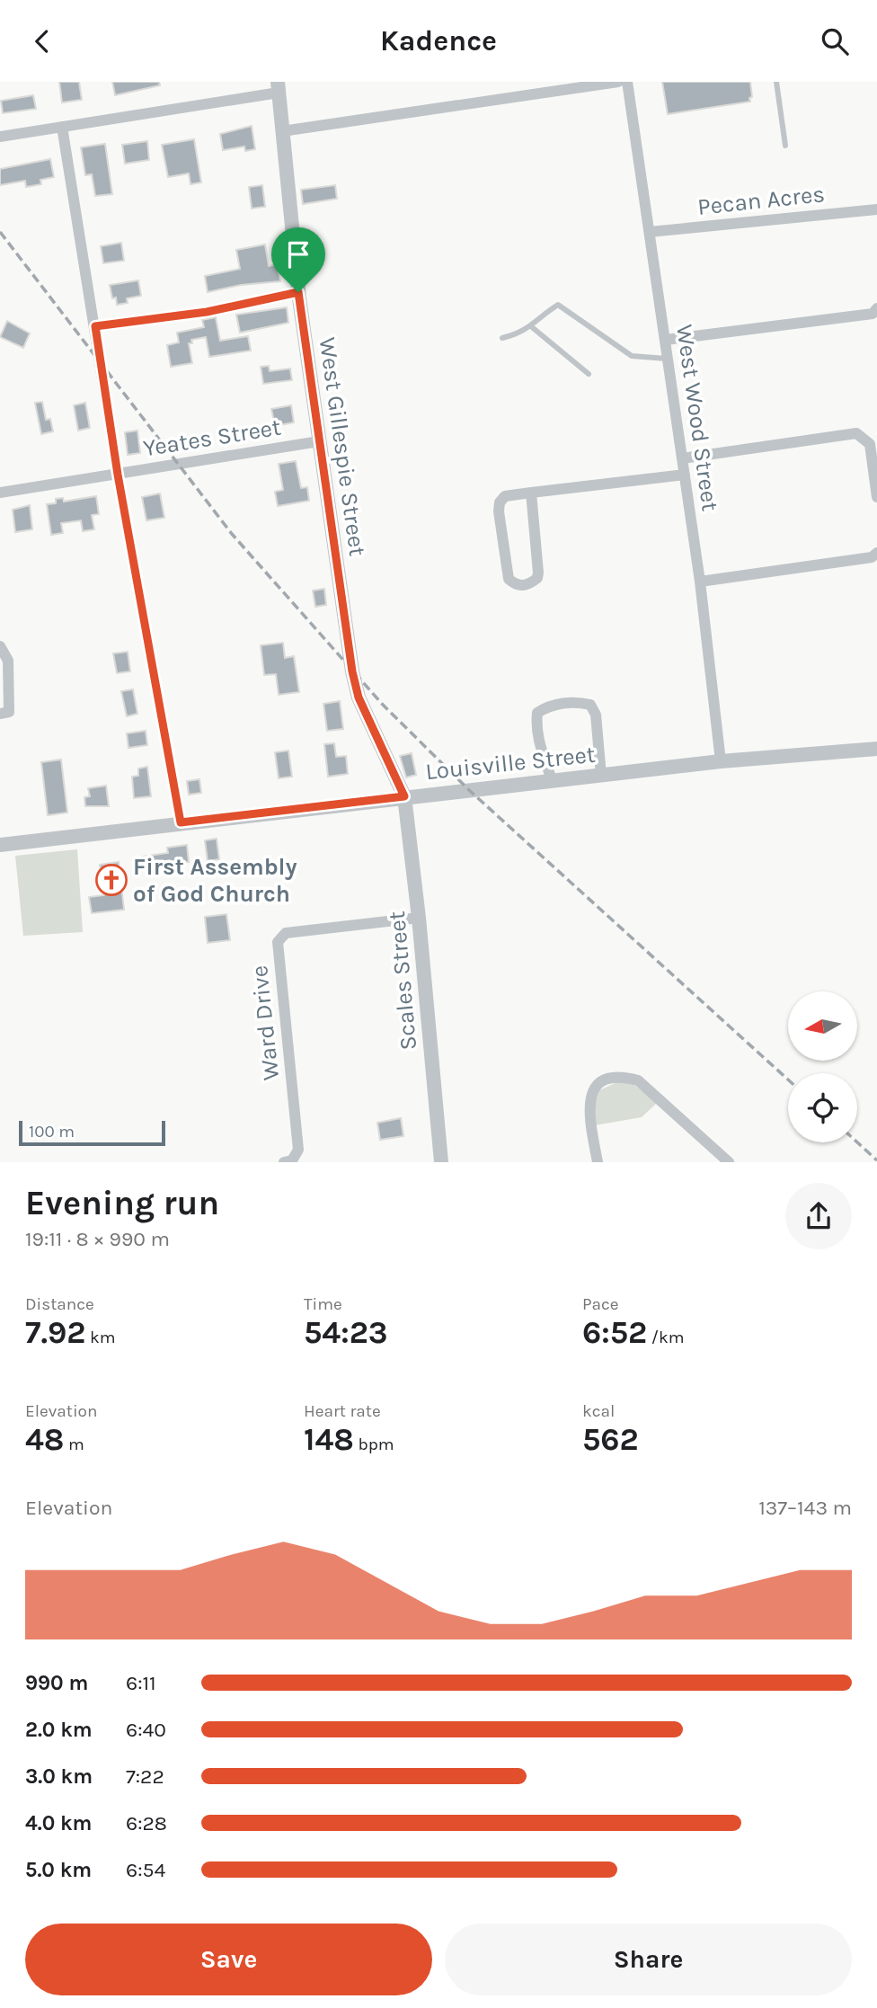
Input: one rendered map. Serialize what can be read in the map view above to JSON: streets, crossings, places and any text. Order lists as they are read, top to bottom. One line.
{"streets":{"street":["Pecan Acres","West Wood Street","Yeates Street","West Gillespie Street","Louisville Street","Scales Street","Ward Drive"]},"crossings":[["Pecan Acres","West Wood Street"],["West Wood Street","Louisville Street"],["Yeates Street","West Gillespie Street"],["West Gillespie Street","Louisville Street"],["West Gillespie Street","Scales Street"],["Louisville Street","Scales Street"],["Scales Street","Ward Drive"]],"places":{"church":["First Assembly of God Church"]},"scale_bar":"100 m","north":"left","page":{"header":"Kadence","scale":"100 m","heading":["Evening run","19:11 · 8 × 990 m"],"stats":[["Distance","7.92 km"],["Time","54:23"],["Pace","6:52 /km"],["Elevation","48 m"],["Heart rate","148 bpm"],["kcal","562"]],"chart":["Elevation","137–143 m"],"list":[{"name":"990 m","note":"6:11"},{"name":"2.0 km","note":"6:40"},{"name":"3.0 km","note":"7:22"},{"name":"4.0 km","note":"6:28"},{"name":"5.0 km","note":"6:54"}],"buttons":["Save","Share"]}}
